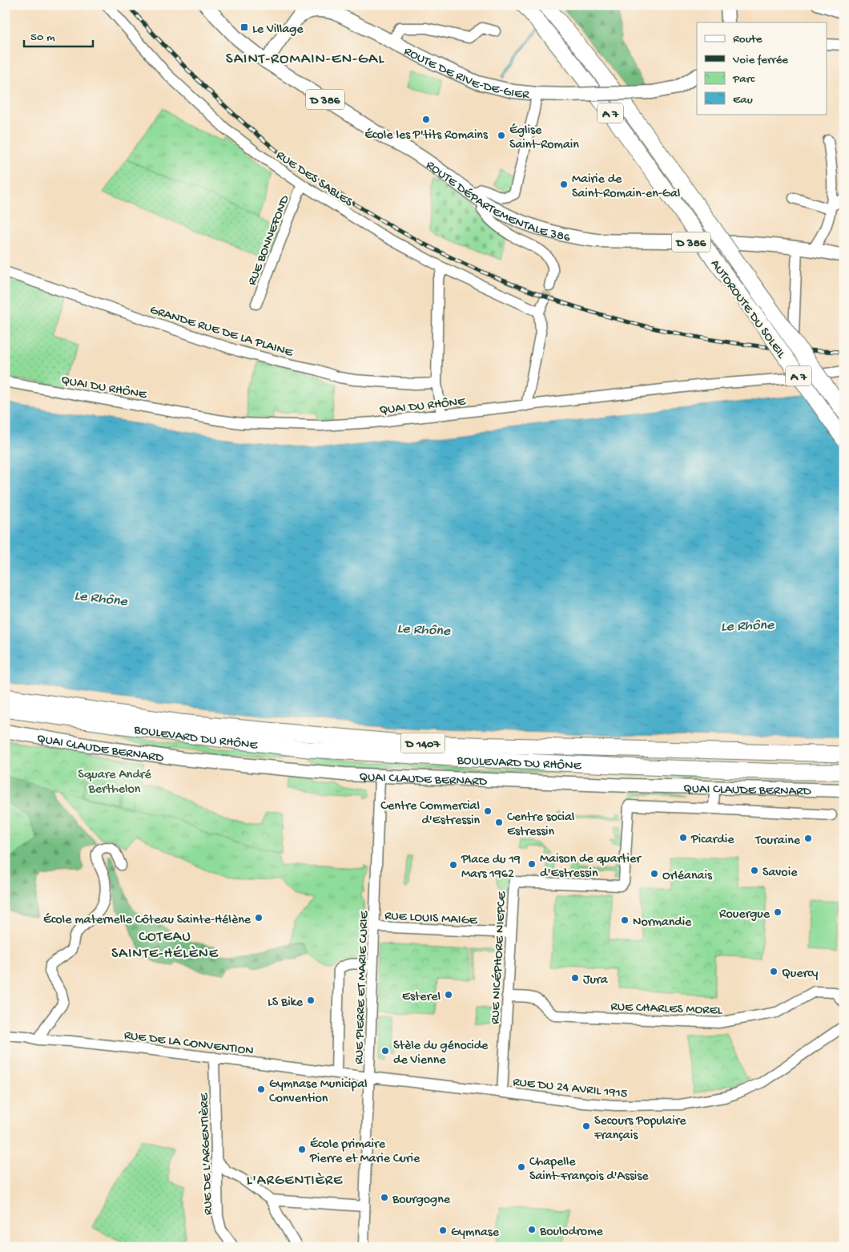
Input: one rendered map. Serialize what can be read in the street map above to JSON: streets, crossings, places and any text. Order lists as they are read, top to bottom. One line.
{"streets":{"highway":["A 7","AUTOROUTE DU SOLEIL","BOULEVARD DU RHÔNE","D 1407"],"main road":["ROUTE DE RIVE-DE-GIER","D 386","ROUTE DÉPARTEMENTALE 386","QUAI CLAUDE BERNARD"],"street":["RUE DES SABLES","RUE BONNEFOND","GRANDE RUE DE LA PLAINE","QUAI DU RHÔNE","RUE LOUIS MAIGE","RUE NICÉPHORE NIEPCE","RUE PIERRE ET MARIE CURIE","RUE CHARLES MOREL","RUE DE LA CONVENTION","RUE DU 24 AVRIL 1915","RUE DE L'ARGENTIÈRE"]},"crossings":[["ROUTE DE RIVE-DE-GIER","ROUTE DÉPARTEMENTALE 386"],["RUE DES SABLES","RUE BONNEFOND"],["QUAI CLAUDE BERNARD","RUE PIERRE ET MARIE CURIE"],["RUE LOUIS MAIGE","RUE NICÉPHORE NIEPCE"],["RUE LOUIS MAIGE","RUE PIERRE ET MARIE CURIE"],["RUE NICÉPHORE NIEPCE","RUE CHARLES MOREL"],["RUE NICÉPHORE NIEPCE","RUE DU 24 AVRIL 1915"],["RUE PIERRE ET MARIE CURIE","RUE DE LA CONVENTION"],["RUE PIERRE ET MARIE CURIE","RUE DU 24 AVRIL 1915"],["RUE DE LA CONVENTION","RUE DU 24 AVRIL 1915"],["RUE DE LA CONVENTION","RUE DE L'ARGENTIÈRE"]],"districts":["SAINT-ROMAIN-EN-GAL","COTEAU SAINTE-HÉLÈNE","L'ARGENTIÈRE"],"water":["Le Rhône"],"parks":["Square André Berthelon"],"places":{"transit":["Le Village"],"other":["École les P'tits Romains","Église Saint-Romain","Mairie de Saint-Romain-en-Gal","Centre Commercial d'Estressin","Centre social Estressin","Picardie","Touraine","Maison de quartier d'Estressin","Place du 19 Mars 1962","Savoie","Orléanais","Rouergue","École maternelle Côteau Sainte-Hélène","Normandie","Quercy","Jura","Esterel","LS Bike","Stèle du génocide de Vienne","Gymnase Municipal Convention","Secours Populaire Français","École primaire Pierre et Marie Curie","Chapelle Saint-François d'Assise","Bourgogne","Boulodrome","Gymnase"]},"legend":["Route","Voie ferrée","Parc","Eau"],"scale_bar":"50 m"}
